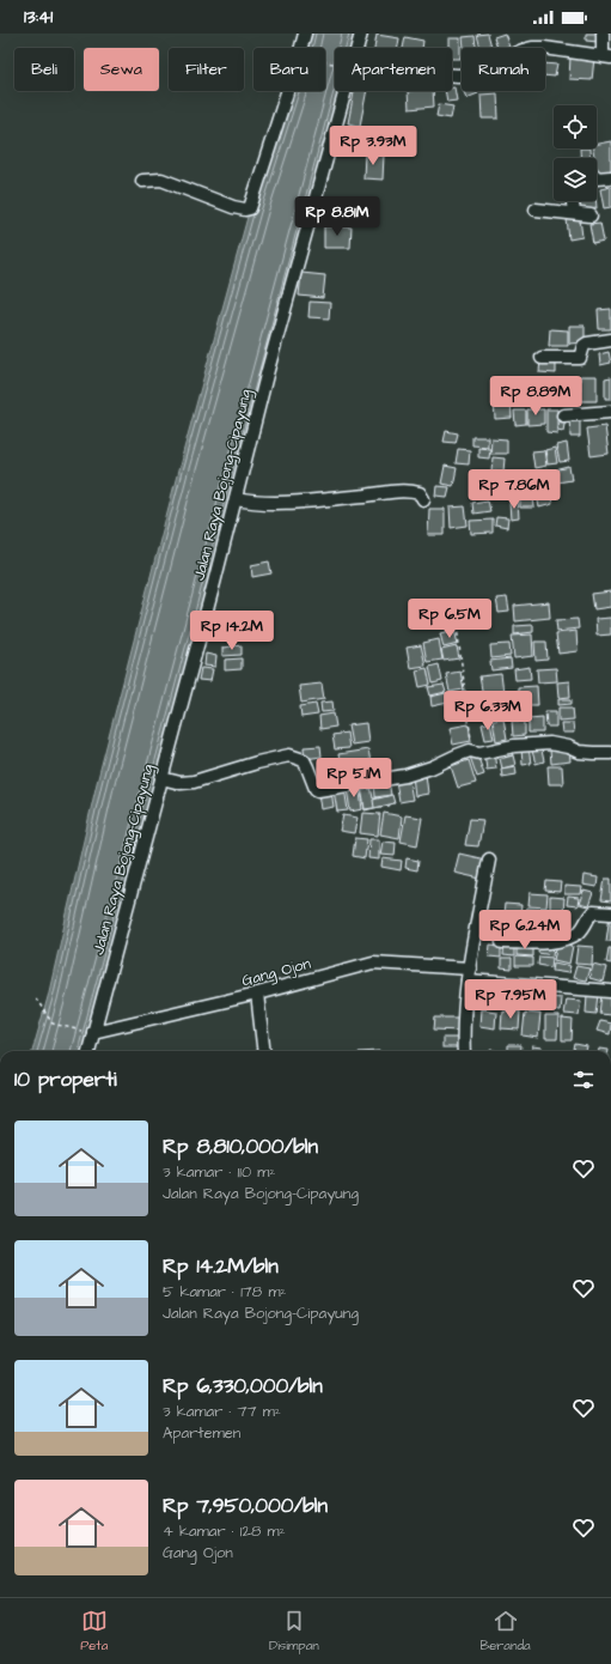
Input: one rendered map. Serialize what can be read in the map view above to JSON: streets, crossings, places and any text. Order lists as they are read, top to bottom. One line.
{"streets":{"street":["Jalan Raya Bojong-Cipayung","Gang Ojon"]},"crossings":[["Jalan Raya Bojong-Cipayung","Gang Ojon"]],"page":{"status":"13:41","chip":["Beli","Sewa","Filter","Baru","Apartemen","Rumah"],"price":["Rp 3.93M","Rp 8.81M","Rp 8.89M","Rp 7.86M","Rp 6.5M","Rp 14.2M","Rp 6.33M","Rp 5.1M","Rp 6.24M","Rp 7.95M"],"heading":"10 properti","list":[{"name":"Rp 8,810,000/bln","note":"3 kamar · 110 m² · Jalan Raya Bojong-Cipayung"},{"name":"Rp 14.2M/bln","note":"5 kamar · 178 m² · Jalan Raya Bojong-Cipayung"},{"name":"Rp 6,330,000/bln","note":"3 kamar · 77 m² · Apartemen"},{"name":"Rp 7,950,000/bln","note":"4 kamar · 128 m² · Gang Ojon"}],"tabs":["Peta","Disimpan","Beranda"]}}
